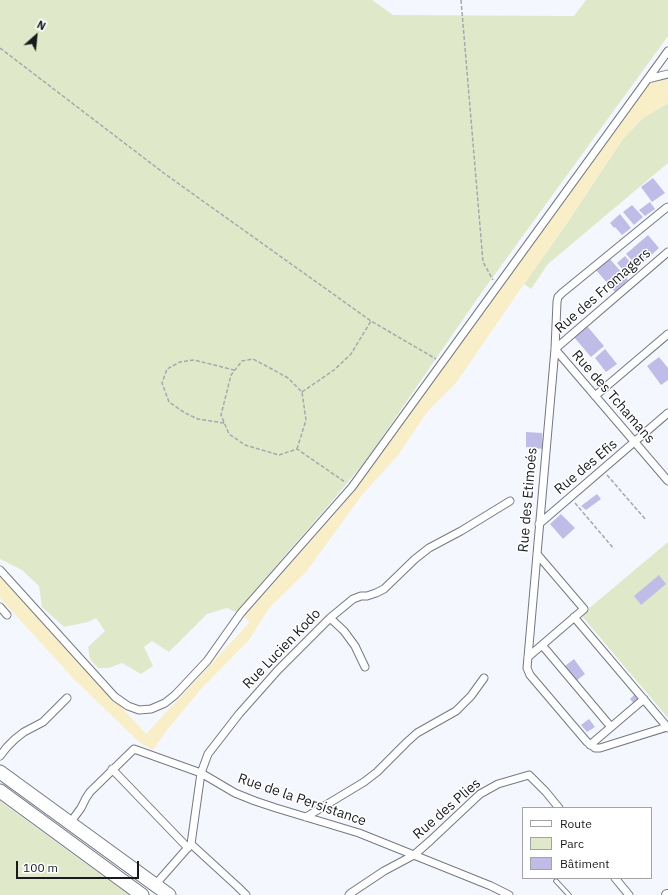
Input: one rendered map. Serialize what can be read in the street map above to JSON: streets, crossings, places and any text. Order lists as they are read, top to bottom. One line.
{"streets":{"street":["Rue des Fromagers","Rue des Tchamans","Rue des Efis","Rue des Etimoés","Rue Lucien Kodo","Rue de la Persistance","Rue des Plies"]},"crossings":[["Rue des Fromagers","Rue des Tchamans"],["Rue des Fromagers","Rue des Etimoés"],["Rue des Tchamans","Rue des Efis"],["Rue des Tchamans","Rue des Etimoés"],["Rue des Efis","Rue des Etimoés"],["Rue Lucien Kodo","Rue de la Persistance"],["Rue de la Persistance","Rue des Plies"]],"legend":["Route","Parc","Bâtiment"],"scale_bar":"100 m","north":"top right"}
